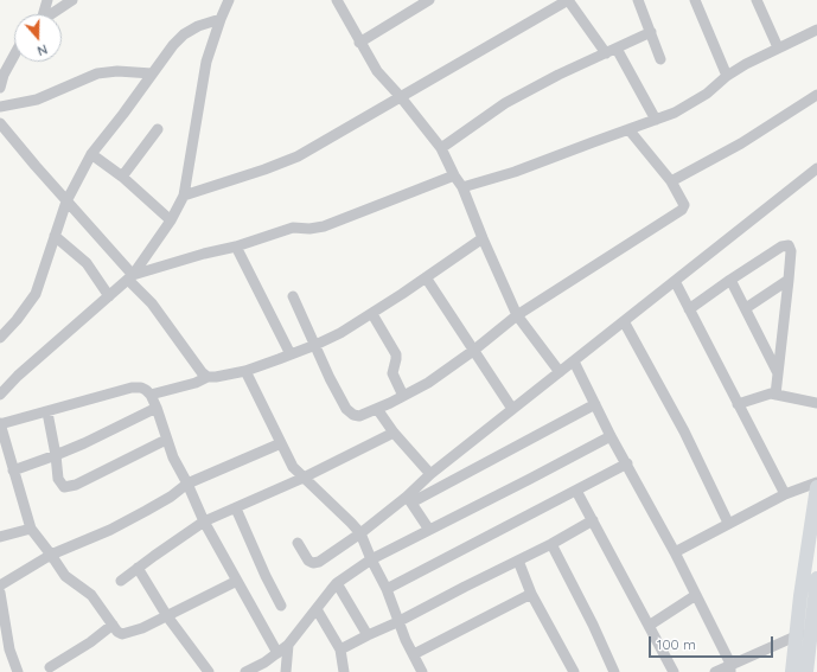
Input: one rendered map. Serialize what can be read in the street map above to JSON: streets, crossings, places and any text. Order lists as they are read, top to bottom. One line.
{"scale_bar":"100 m","north":"bottom"}
